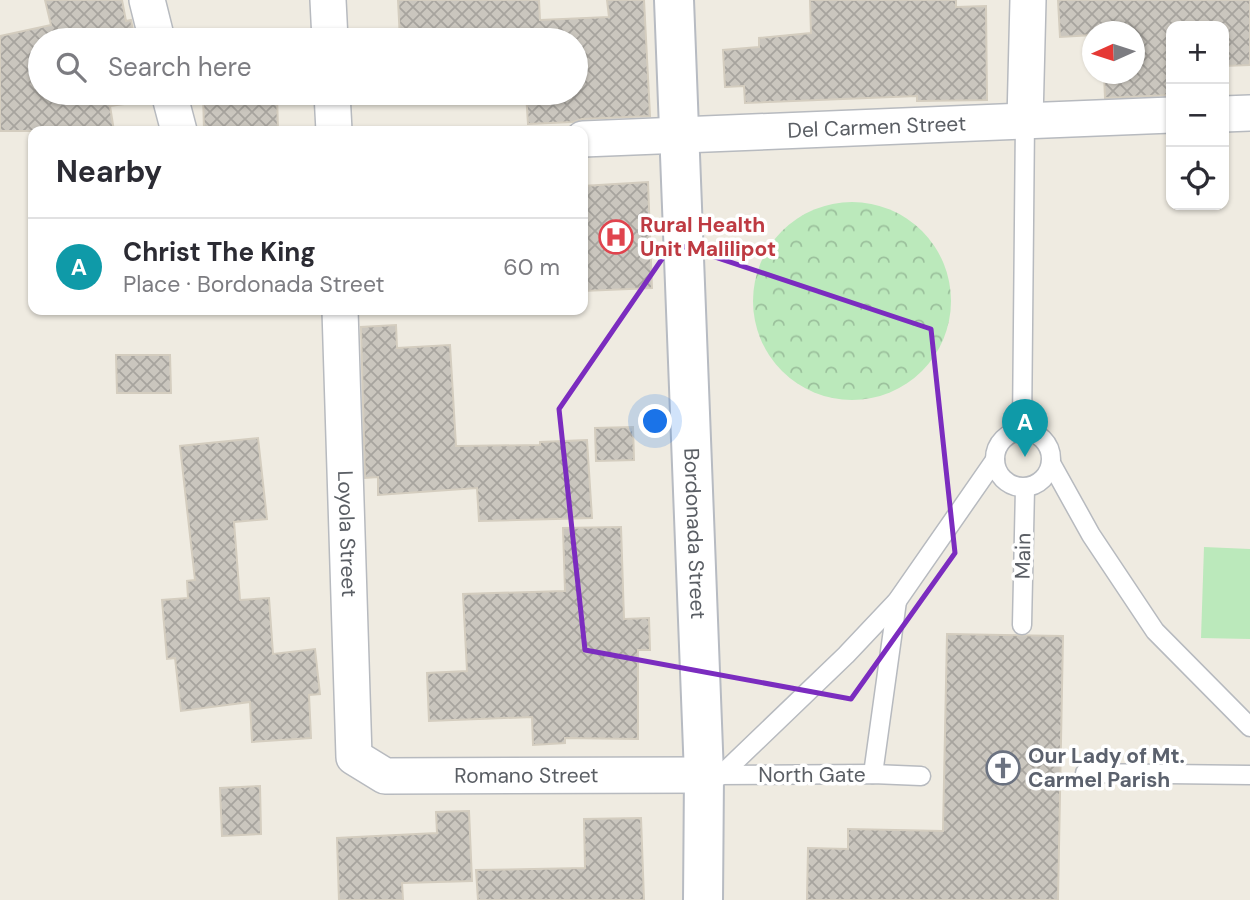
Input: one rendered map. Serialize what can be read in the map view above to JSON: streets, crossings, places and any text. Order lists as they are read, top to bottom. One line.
{"streets":{"street":["Del Carmen Street","Loyola Street","Bordonada Street","Romano Street"],"lane":["Main","North Gate"]},"crossings":[["Del Carmen Street","Bordonada Street"],["Loyola Street","Romano Street"],["Bordonada Street","North Gate"],["Bordonada Street","Romano Street"],["North Gate","Romano Street"]],"places":{"hospital":["Rural Health Unit Malilipot"],"church":["Our Lady of Mt. Carmel Parish"]},"north":"left","page":{"map_buttons":["+","−"],"search":"Search here","heading":"Nearby","list":[{"mark":"A","name":"Christ The King","note":"Place · Bordonada Street","value":"60 m"}],"pins":"A"}}
